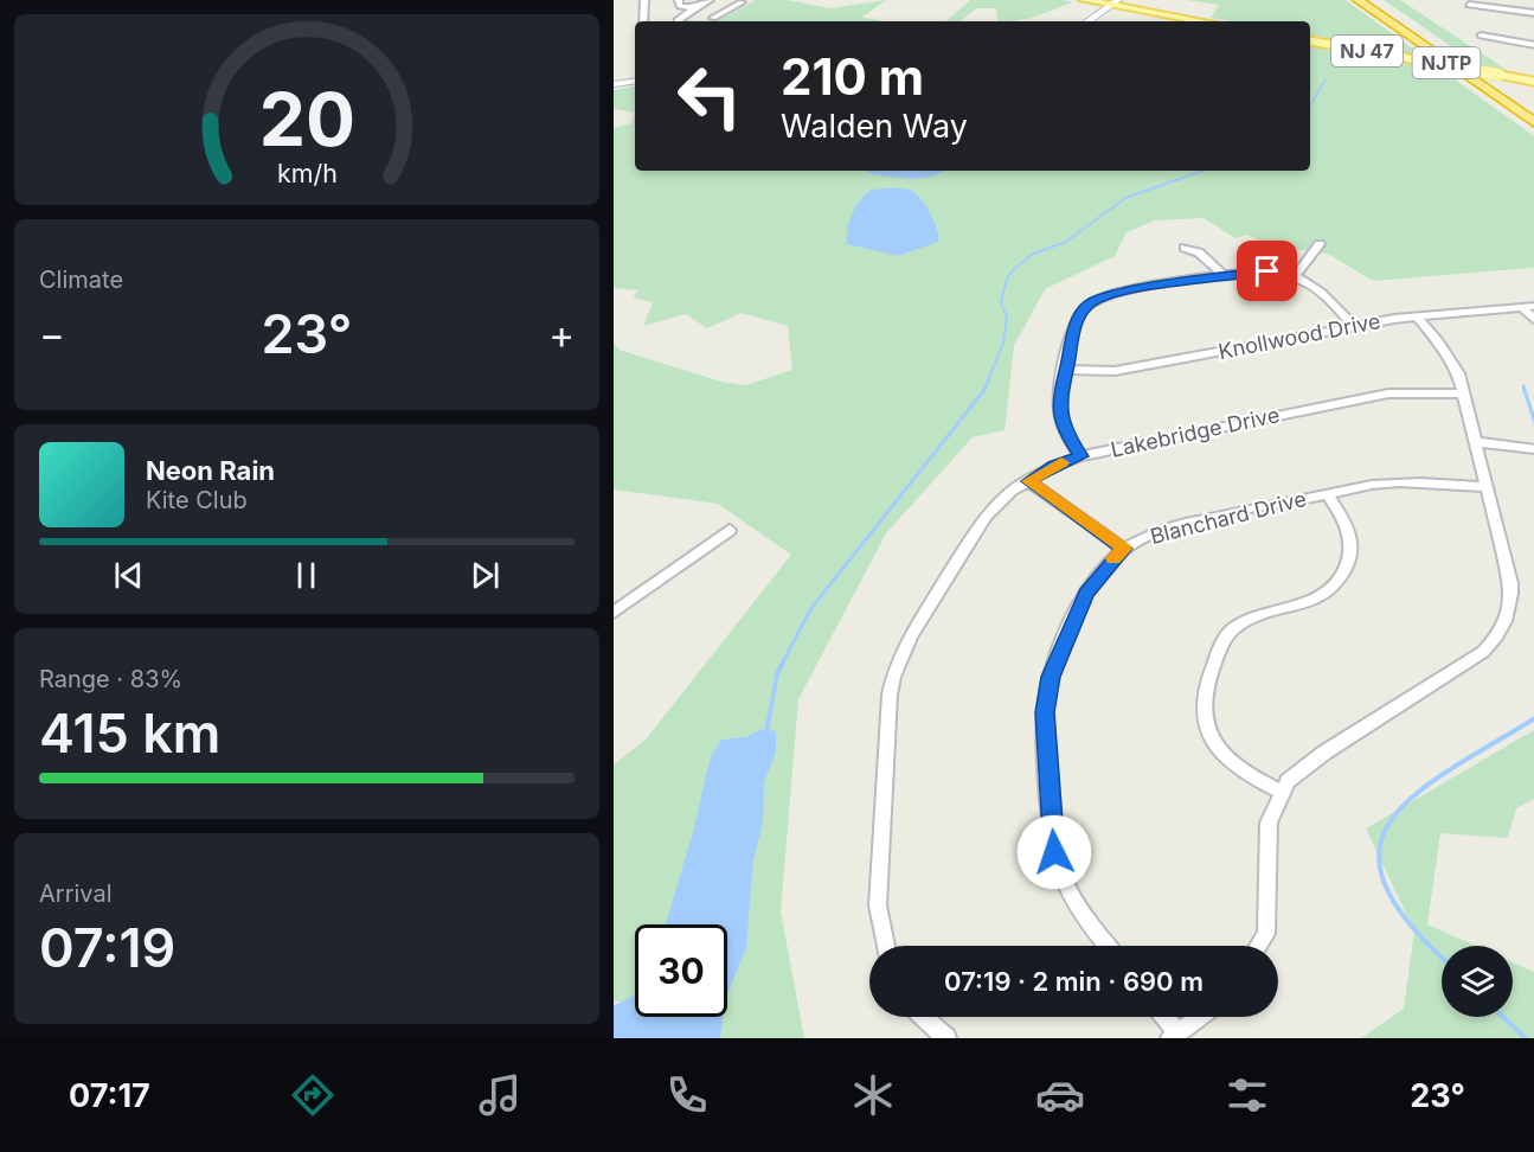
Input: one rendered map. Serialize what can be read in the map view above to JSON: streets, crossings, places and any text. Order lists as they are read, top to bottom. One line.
{"streets":{"highway":["NJTP"],"main road":["NJ 47"],"street":["Knollwood Drive","Lakebridge Drive","Blanchard Drive"]},"page":{"turn":["210 m","Walden Way"],"tile":["Climate",["Range · 83%","415 km"],["Arrival","07:19"]],"heat":["−","23°","+"],"song":["Neon Rain","Kite Club"],"limit":"30","trip":"07:19 · 2 min · 690 m","tabs":["07:17","23°"],"gauge":["20","km/h"]}}
